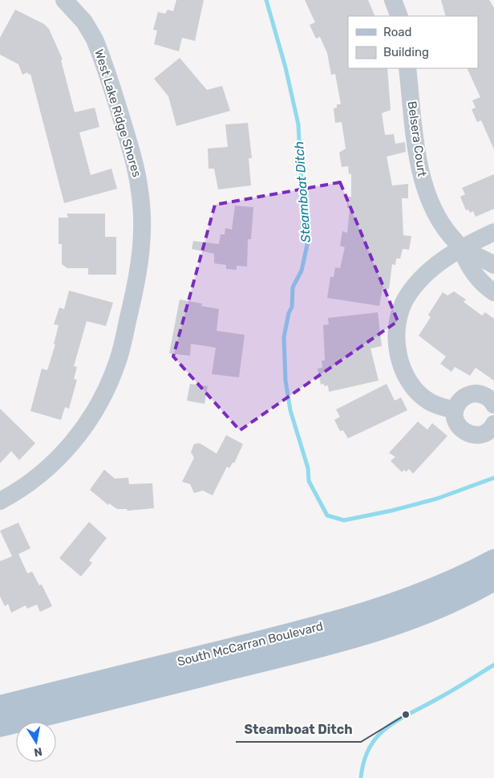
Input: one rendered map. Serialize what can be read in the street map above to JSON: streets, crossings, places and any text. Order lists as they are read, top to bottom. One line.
{"streets":{"main road":["South McCarran Boulevard"],"street":["West Lake Ridge Shores","Belsera Court"]},"water":["Steamboat Ditch"],"places":["Steamboat Ditch"],"legend":["Road","Building"],"north":"bottom"}
